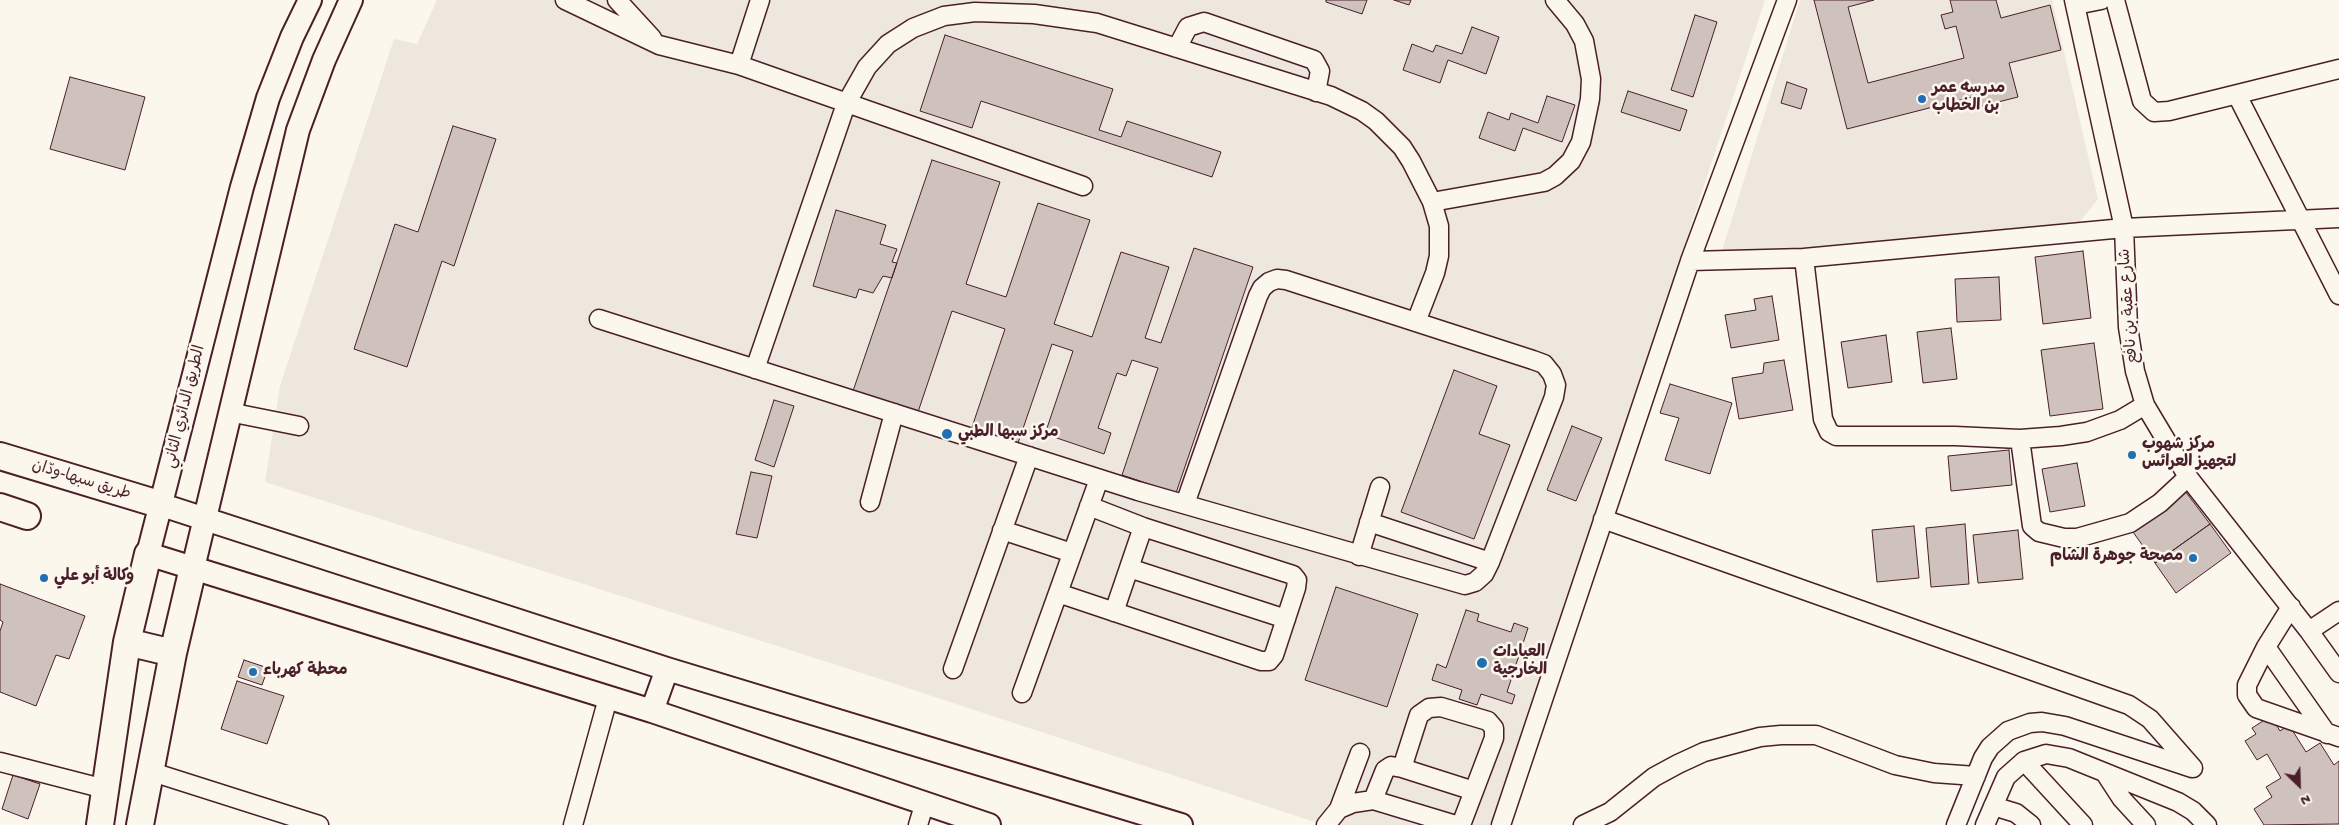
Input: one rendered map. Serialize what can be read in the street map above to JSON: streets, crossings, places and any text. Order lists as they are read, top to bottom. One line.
{"streets":{"highway":["الطريق الدائري الثاني","طريق سبها-ودّان"],"street":["شارع عقبة بن نافع"]},"crossings":[["الطريق الدائري الثاني","طريق سبها-ودّان"]],"places":["مدرسه عمر بن الخطاب","مركز سبها الطبي","مركز شهوب لتجهيز العرائس","مصحة جوهرة الشام","وكالة أبو علي","العيادات الخارجية","محطة كهرباء"],"north":"bottom right"}
